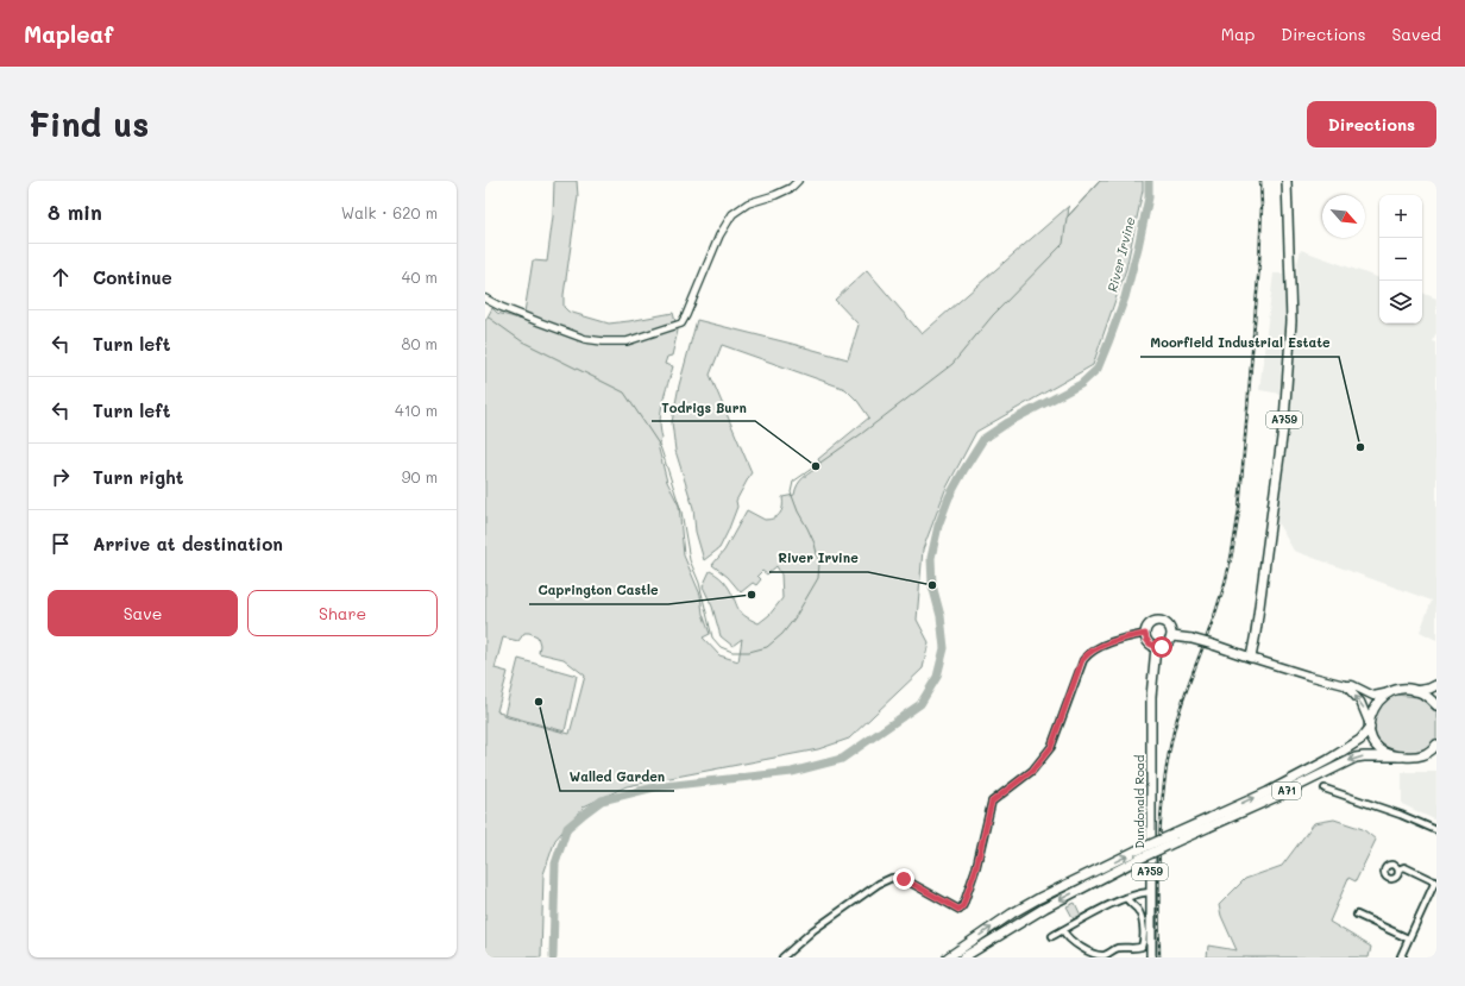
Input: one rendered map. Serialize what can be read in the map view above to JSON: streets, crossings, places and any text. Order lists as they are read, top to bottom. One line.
{"streets":{"main road":["A759","A71","Dundonald Road"]},"water":["River Irvine"],"places":["Moorfield Industrial Estate","Todrigs Burn","River Irvine","Caprington Castle","Walled Garden"],"north":"bottom right","page":{"header":"Mapleaf","nav":["Map","Directions","Saved"],"buttons":["Directions",["Save","Share"]],"title":"Find us","heading":["8 min","Walk · 620 m"],"map_buttons":["+","−"],"list":[["Continue","40 m"],["Turn left","80 m"],["Turn left","410 m"],["Turn right","90 m"],"Arrive at destination"]}}
